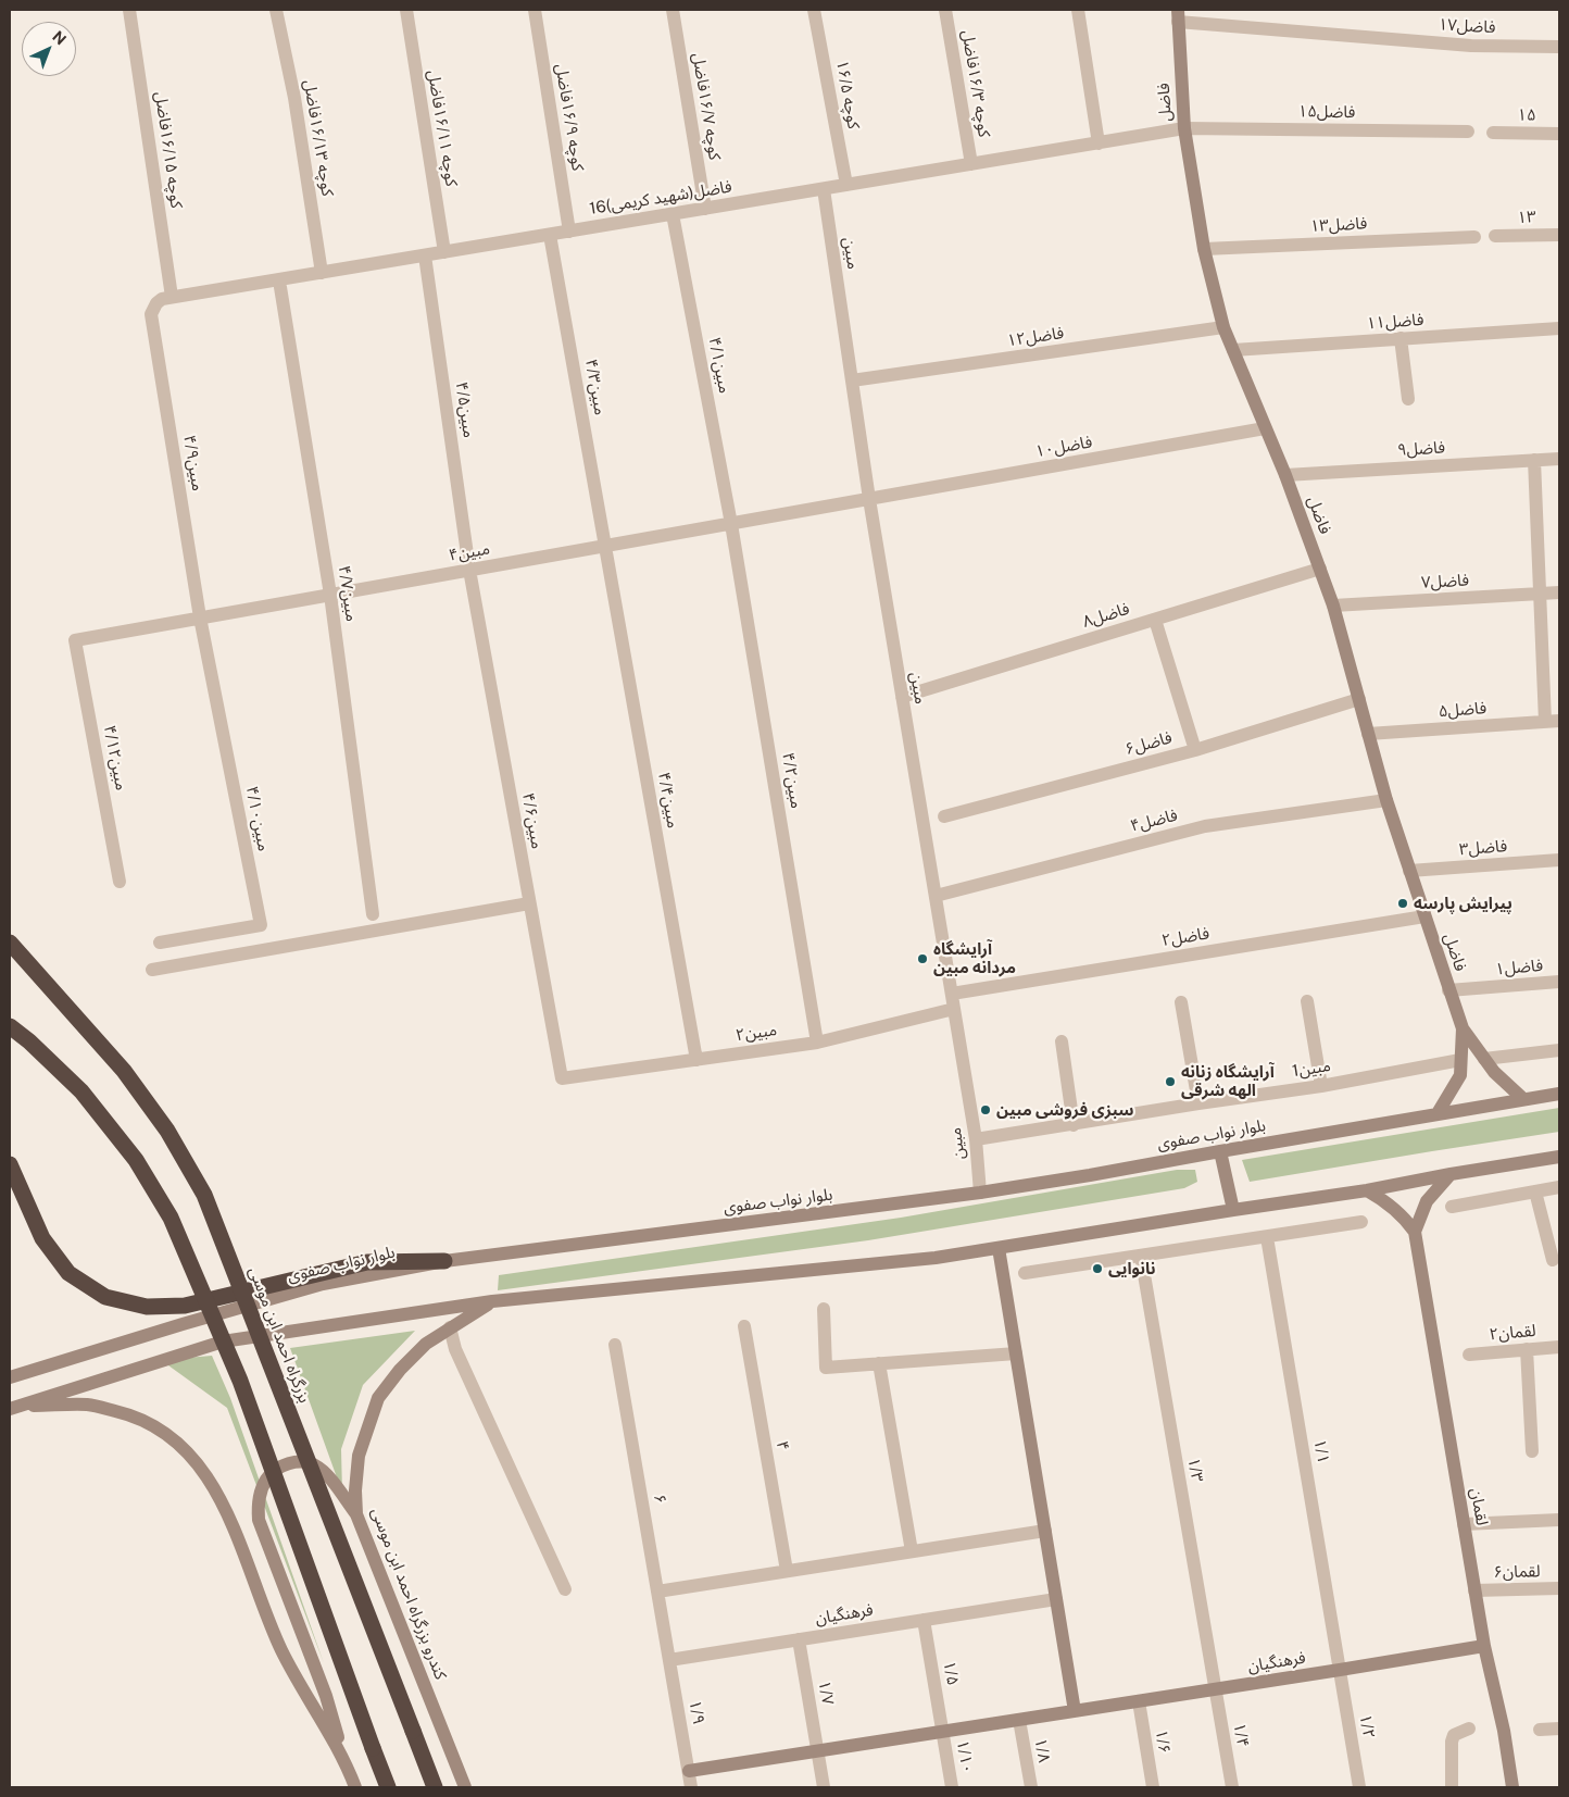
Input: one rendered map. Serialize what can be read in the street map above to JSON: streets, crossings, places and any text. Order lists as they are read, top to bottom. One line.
{"streets":{"highway":["بزرگراه احمد ابن موسی"],"main road":["فاضل","بلوار نواب صفوی","لقمان","کندرو بزرگراه احمد ابن موسی","فرهنگیان"],"street":["۱۷فاضل","کوچه ۱۶/۳فاضل","کوچه ۱۶/۵","کوچه ۱۶/۷فاضل","۱۵فاضل","۱۵","کوچه ۱۶/۹فاضل","کوچه ۱۶/۱۱فاضل","کوچه ۱۶/۱۳فاضل","کوچه ۱۶/۱۵فاضل","16فاضل(شهید کریمی)","۱۳","۱۳فاضل","مبین","۱۱فاضل","۱۲فاضل","۴/۱مبین","۴/۳مبین","۴/۵مبین","۱۰فاضل","۹فاضل","۴/۹مبین","۴مبین","۷فاضل","۴/۷مبین","۸فاضل","۵فاضل","۶فاضل","۴/۱۲مبین","۴/۲مبین","۴/۴مبین","۴/۱۰مبین","۴/۶مبین","۴فاضل","۳فاضل","۲فاضل","۱فاضل","۲مبین","1مبین","۲لقمان","۴","۱/۱","۱/۳","۶","۶لقمان","۱/۵","۱/۷","۱/۹","۱/۲","۱/۴","۱/۶","۱/۸","۱/۱۰"]},"crossings":[["۱۷فاضل","فاضل"],["کوچه ۱۶/۳فاضل","16فاضل(شهید کریمی)"],["کوچه ۱۶/۵","16فاضل(شهید کریمی)"],["فاضل","۱۵فاضل"],["فاضل","16فاضل(شهید کریمی)"],["فاضل","۱۳فاضل"],["فاضل","۱۱فاضل"],["فاضل","۱۲فاضل"],["فاضل","۱۰فاضل"],["فاضل","۹فاضل"],["فاضل","۷فاضل"],["فاضل","۸فاضل"],["فاضل","۵فاضل"],["فاضل","۶فاضل"],["فاضل","۴فاضل"],["فاضل","۳فاضل"],["فاضل","۲فاضل"],["فاضل","۱فاضل"],["فاضل","1مبین"],["فاضل","بلوار نواب صفوی"],["کوچه ۱۶/۷فاضل","16فاضل(شهید کریمی)"],["۱۵فاضل","16فاضل(شهید کریمی)"],["کوچه ۱۶/۹فاضل","16فاضل(شهید کریمی)"],["کوچه ۱۶/۱۱فاضل","16فاضل(شهید کریمی)"],["کوچه ۱۶/۱۳فاضل","16فاضل(شهید کریمی)"],["کوچه ۱۶/۱۵فاضل","16فاضل(شهید کریمی)"],["کوچه ۱۶/۱۵فاضل","۴/۹مبین"],["16فاضل(شهید کریمی)","مبین"],["16فاضل(شهید کریمی)","۴/۱مبین"],["16فاضل(شهید کریمی)","۴/۳مبین"],["16فاضل(شهید کریمی)","۴/۵مبین"],["16فاضل(شهید کریمی)","۴/۹مبین"],["16فاضل(شهید کریمی)","۴/۷مبین"],["مبین","۱۲فاضل"],["مبین","۱۰فاضل"],["مبین","۴مبین"],["مبین","۸فاضل"],["مبین","۴فاضل"],["مبین","۲فاضل"],["مبین","۲مبین"],["مبین","1مبین"],["مبین","بلوار نواب صفوی"],["۴/۱مبین","۴مبین"],["۴/۱مبین","۴/۲مبین"],["۴/۳مبین","۴مبین"],["۴/۳مبین","۴/۴مبین"],["۴/۵مبین","۴مبین"],["۴/۵مبین","۴/۶مبین"],["۱۰فاضل","۴مبین"],["۴/۹مبین","۴مبین"],["۴/۹مبین","۴/۱۰مبین"],["۴مبین","۴/۷مبین"],["۴مبین","۴/۱۲مبین"],["۴مبین","۴/۲مبین"],["۴مبین","۴/۴مبین"],["۴مبین","۴/۱۰مبین"],["۴مبین","۴/۶مبین"],["۴/۲مبین","۲مبین"],["۴/۴مبین","۲مبین"],["۴/۶مبین","۲مبین"],["۱/۱","فرهنگیان"],["۱/۱","۱/۲"],["۱/۳","فرهنگیان"],["۱/۳","۱/۴"],["۶","فرهنگیان"],["۶","۱/۹"],["لقمان","۶لقمان"],["لقمان","فرهنگیان"],["فرهنگیان","۱/۵"],["فرهنگیان","۱/۷"],["فرهنگیان","۱/۹"],["فرهنگیان","۱/۲"],["فرهنگیان","۱/۴"],["فرهنگیان","۱/۶"],["فرهنگیان","۱/۸"],["فرهنگیان","۱/۱۰"],["۱/۵","۱/۱۰"]],"places":["پیرایش پارسه","آرایشگاه مردانه مبین","آرایشگاه زنانه الهه شرقی","سبزی فروشی مبین","نانوایی"],"north":"top right"}
